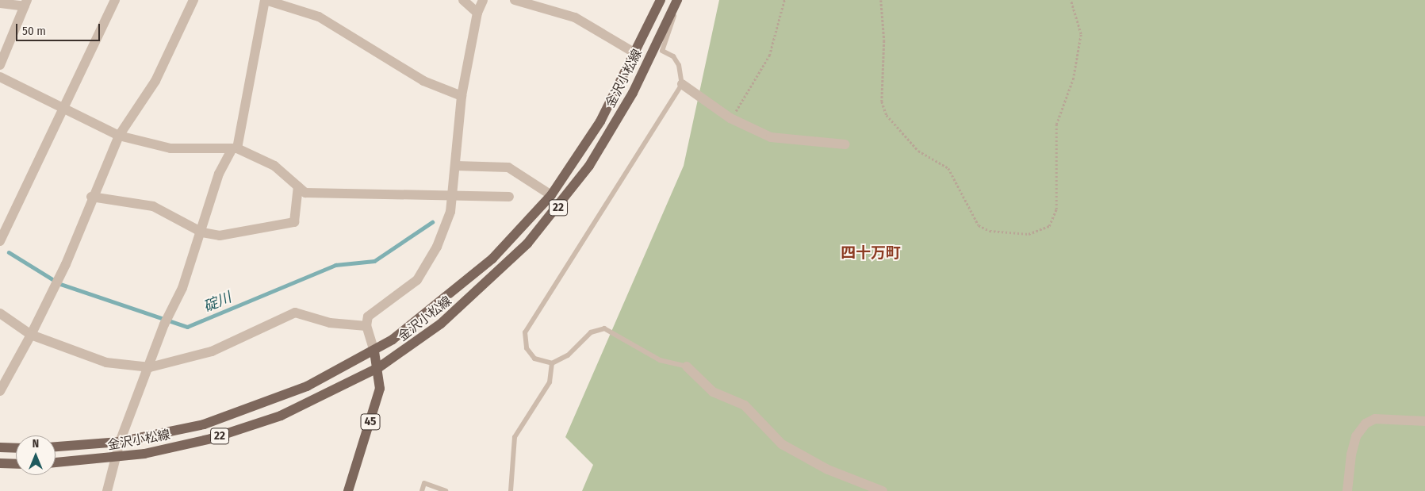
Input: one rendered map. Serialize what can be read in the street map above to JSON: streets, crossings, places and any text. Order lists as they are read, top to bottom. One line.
{"streets":{"main road":["金沢小松線","22","45"]},"crossings":[["金沢小松線","45"]],"districts":["四十万町"],"water":["碇川"],"scale_bar":"50 m","north":"top"}
